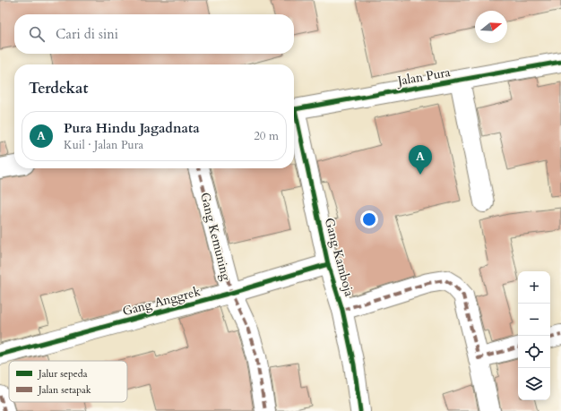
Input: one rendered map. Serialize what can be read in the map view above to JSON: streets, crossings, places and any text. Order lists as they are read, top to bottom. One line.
{"streets":{"street":["Jalan Pura","Gang Kemuning","Gang Kamboja","Gang Anggrek"]},"crossings":[["Gang Kemuning","Gang Anggrek"],["Gang Kamboja","Gang Anggrek"]],"legend":["Jalur sepeda","Jalan setapak"],"north":"right","page":{"search":"Cari di sini","heading":"Terdekat","list":[{"mark":"A","name":"Pura Hindu Jagadnata","note":"Kuil · Jalan Pura","value":"20 m"}],"pins":"A","map_buttons":["+","−"]}}
